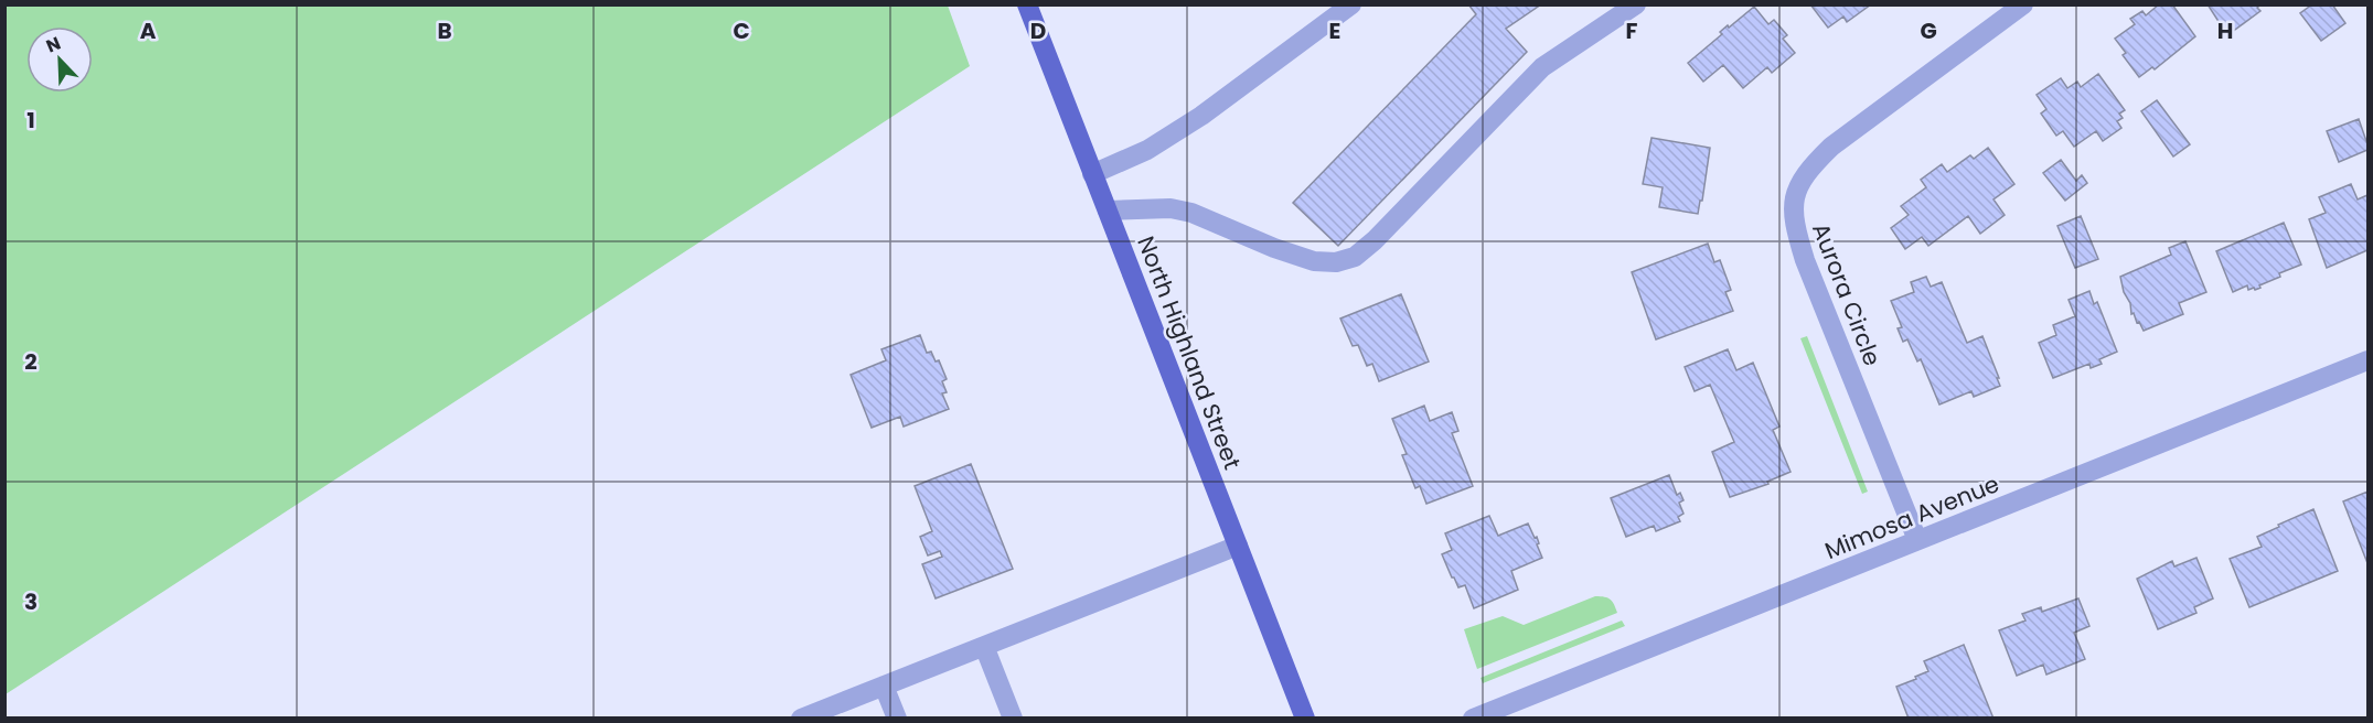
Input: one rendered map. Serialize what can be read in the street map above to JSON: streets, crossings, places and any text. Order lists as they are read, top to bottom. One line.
{"streets":{"main road":["North Highland Street"],"street":["Aurora Circle","Mimosa Avenue"]},"crossings":[["Aurora Circle","Mimosa Avenue"]],"north":"top left","grid":{"columns":["A","B","C","D","E","F","G","H"],"rows":["1","2","3"]}}
